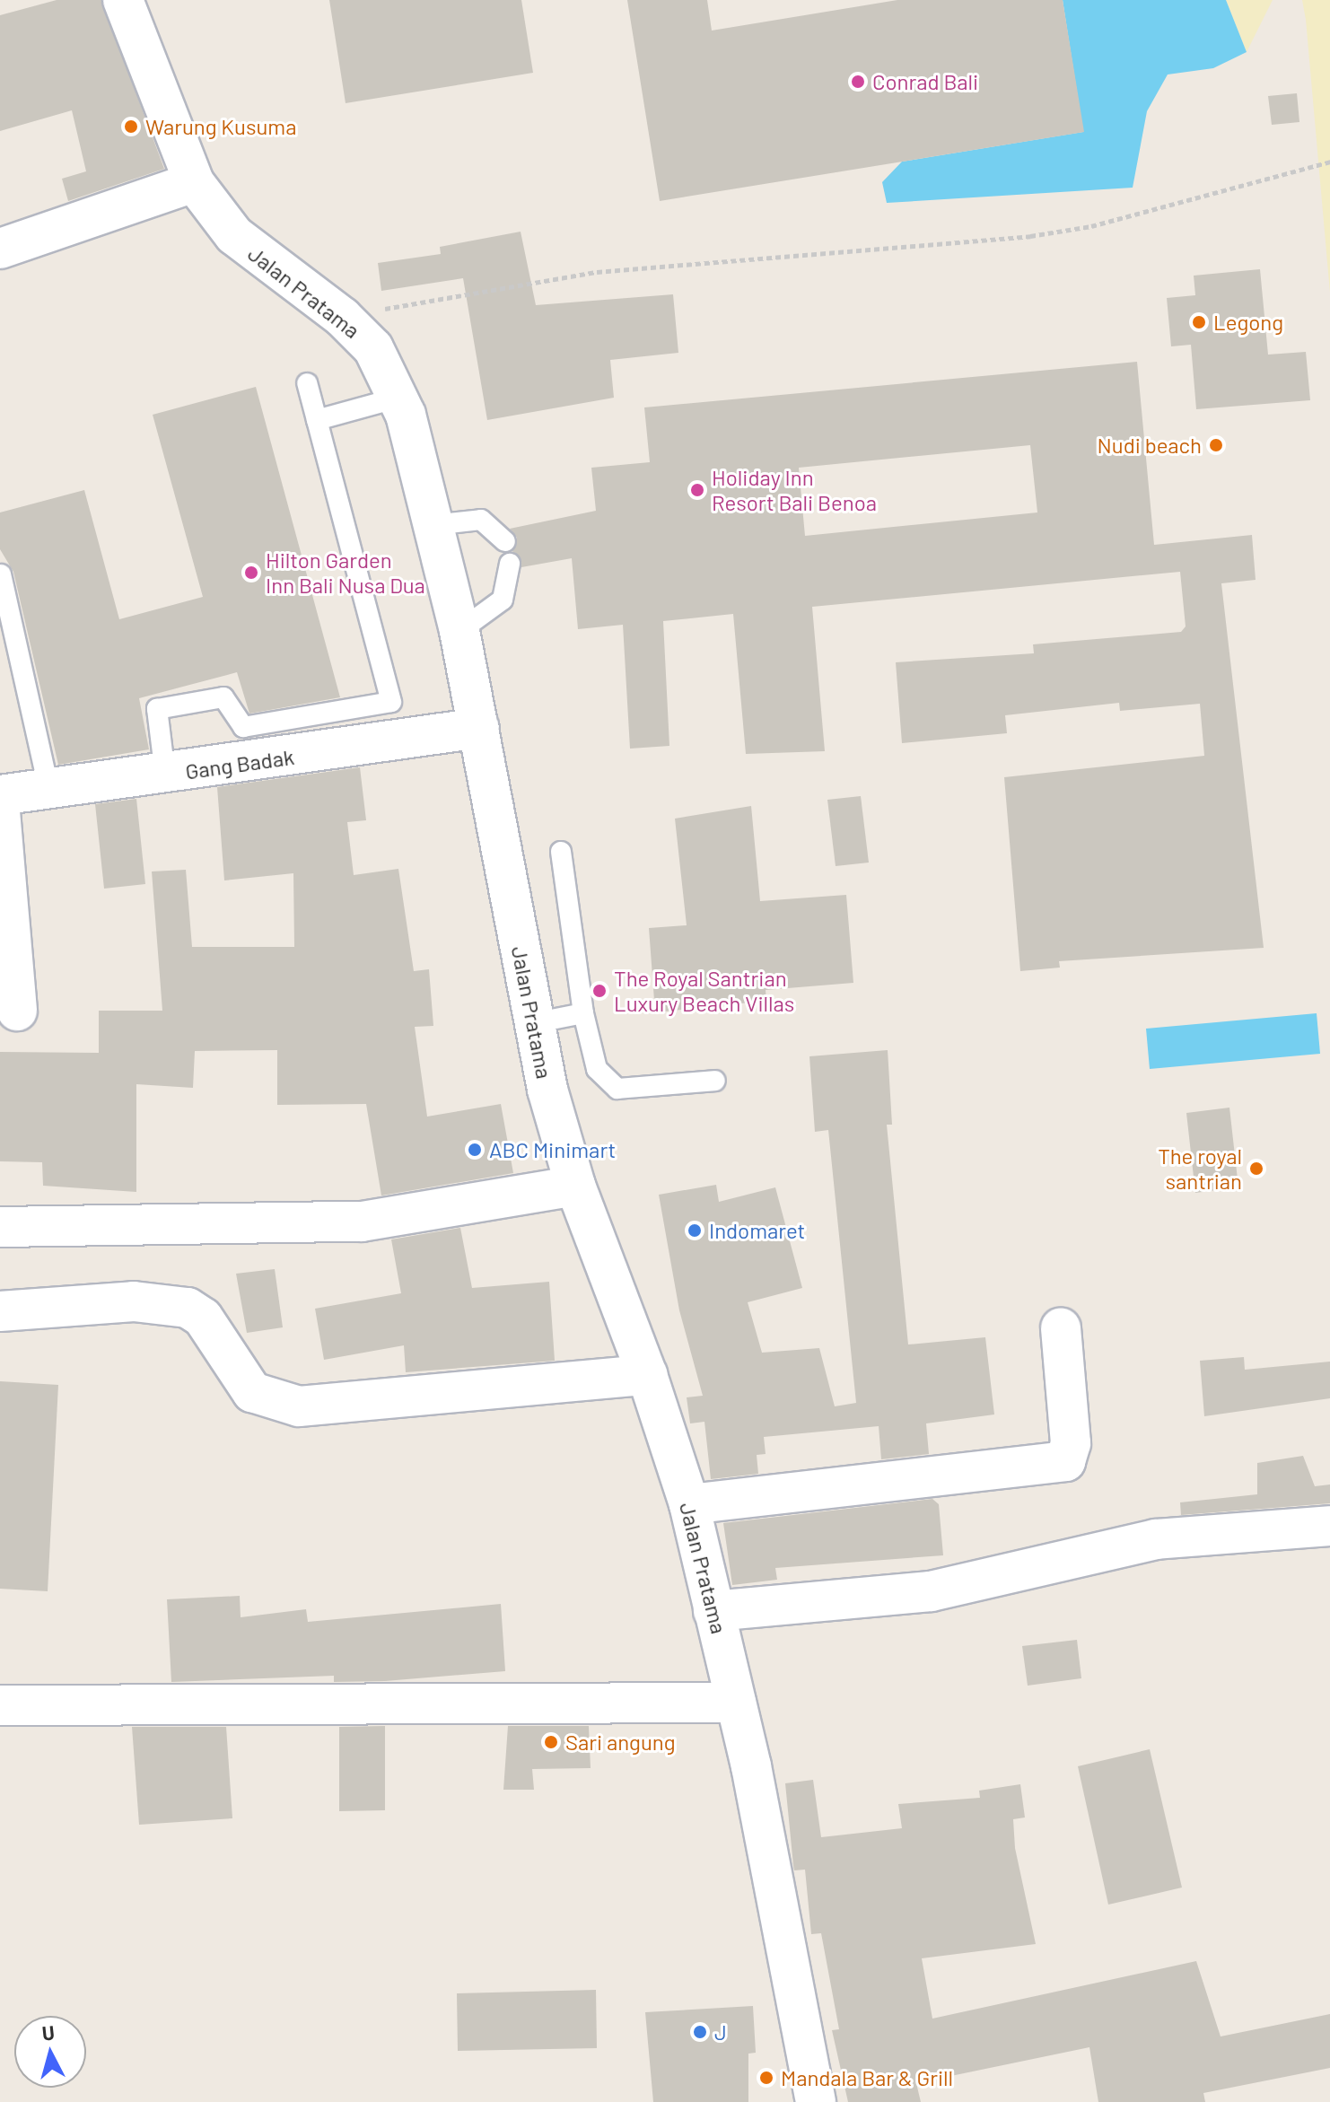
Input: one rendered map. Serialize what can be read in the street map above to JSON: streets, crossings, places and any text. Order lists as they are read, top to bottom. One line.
{"streets":{"street":["Jalan Pratama","Gang Badak"]},"crossings":[["Jalan Pratama","Gang Badak"]],"places":["Conrad Bali","Warung Kusuma","Legong","Nudi beach","Holiday Inn Resort Bali Benoa","Hilton Garden Inn Bali Nusa Dua","The Royal Santrian Luxury Beach Villas","ABC Minimart","The royal santrian","Indomaret","Sari angung","J","Mandala Bar & Grill"],"north":"top"}
